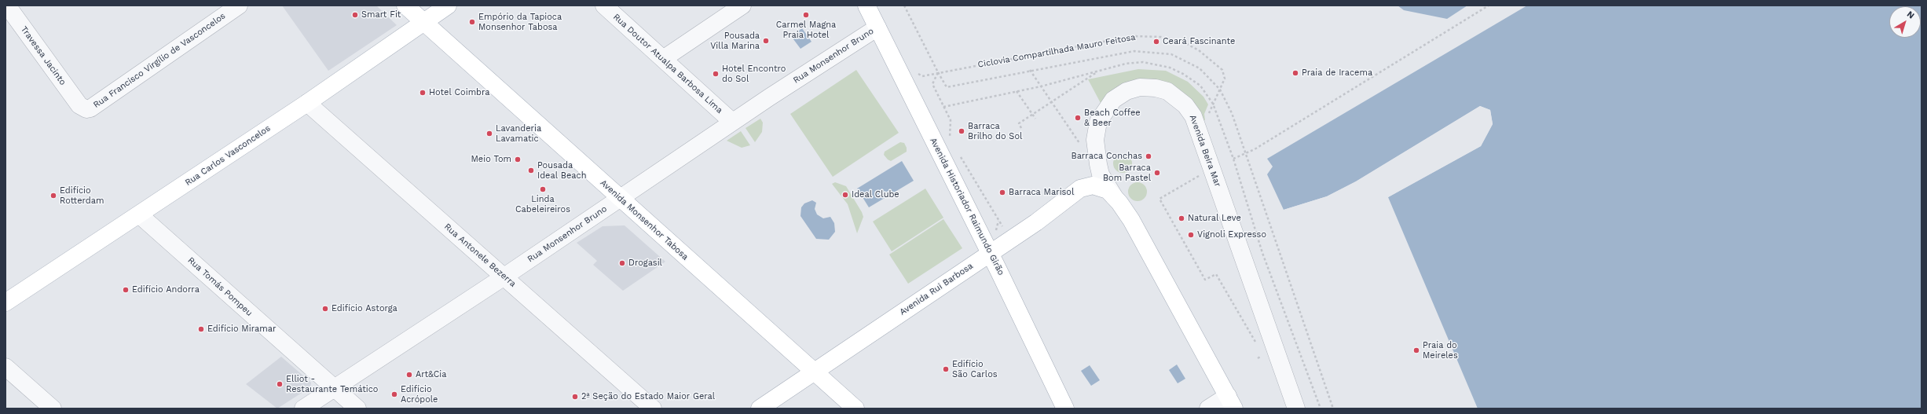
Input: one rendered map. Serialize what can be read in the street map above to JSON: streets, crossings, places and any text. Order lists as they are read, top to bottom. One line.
{"streets":{"main road":["Avenida Beira Mar","Rua Carlos Vasconcelos","Avenida Historiador Raimundo Girão","Avenida Monsenhor Tabosa","Avenida Rui Barbosa"],"street":["Travessa Jacinto","Rua Monsenhor Bruno","Rua Francisco Virgílio de Vasconcelos","Rua Doutor Atualpa Barbosa Lima","Rua Antonele Bezerra","Rua Tomás Pompeu"],"path":["Ciclovia Compartilhada Mauro Feitosa"]},"crossings":[["Travessa Jacinto","Rua Francisco Virgílio de Vasconcelos"],["Rua Monsenhor Bruno","Rua Doutor Atualpa Barbosa Lima"],["Rua Monsenhor Bruno","Avenida Historiador Raimundo Girão"],["Rua Monsenhor Bruno","Avenida Monsenhor Tabosa"],["Rua Monsenhor Bruno","Rua Antonele Bezerra"],["Rua Monsenhor Bruno","Rua Tomás Pompeu"],["Avenida Beira Mar","Avenida Rui Barbosa"],["Rua Carlos Vasconcelos","Avenida Monsenhor Tabosa"],["Rua Carlos Vasconcelos","Rua Antonele Bezerra"],["Rua Carlos Vasconcelos","Rua Tomás Pompeu"],["Avenida Historiador Raimundo Girão","Avenida Rui Barbosa"],["Avenida Monsenhor Tabosa","Avenida Rui Barbosa"]],"places":["Smart Fit","Carmel Magna Praia Hotel","Empório da Tapioca Monsenhor Tabosa","Pousada Villa Marina","Ceará Fascinante","Praia de Iracema","Hotel Encontro do Sol","Hotel Coimbra","Beach Coffee & Beer","Barraca Brilho do Sol","Lavanderia Lavamatic","Barraca Conchas","Meio Tom","Pousada Ideal Beach","Barraca Bom Pastel","Linda Cabeleireiros","Barraca Marisol","Ideal Clube","Edifício Rotterdam","Natural Leve","Vignoli Expresso","Drogasil","Edifício Andorra","Edifício Astorga","Edifício Miramar","Praia do Meireles","Edifício São Carlos","Art&Cia","Elliot - Restaurante Temático","Edifício Acrópole","2ª Seção do Estado Maior Geral"],"north":"top right"}
